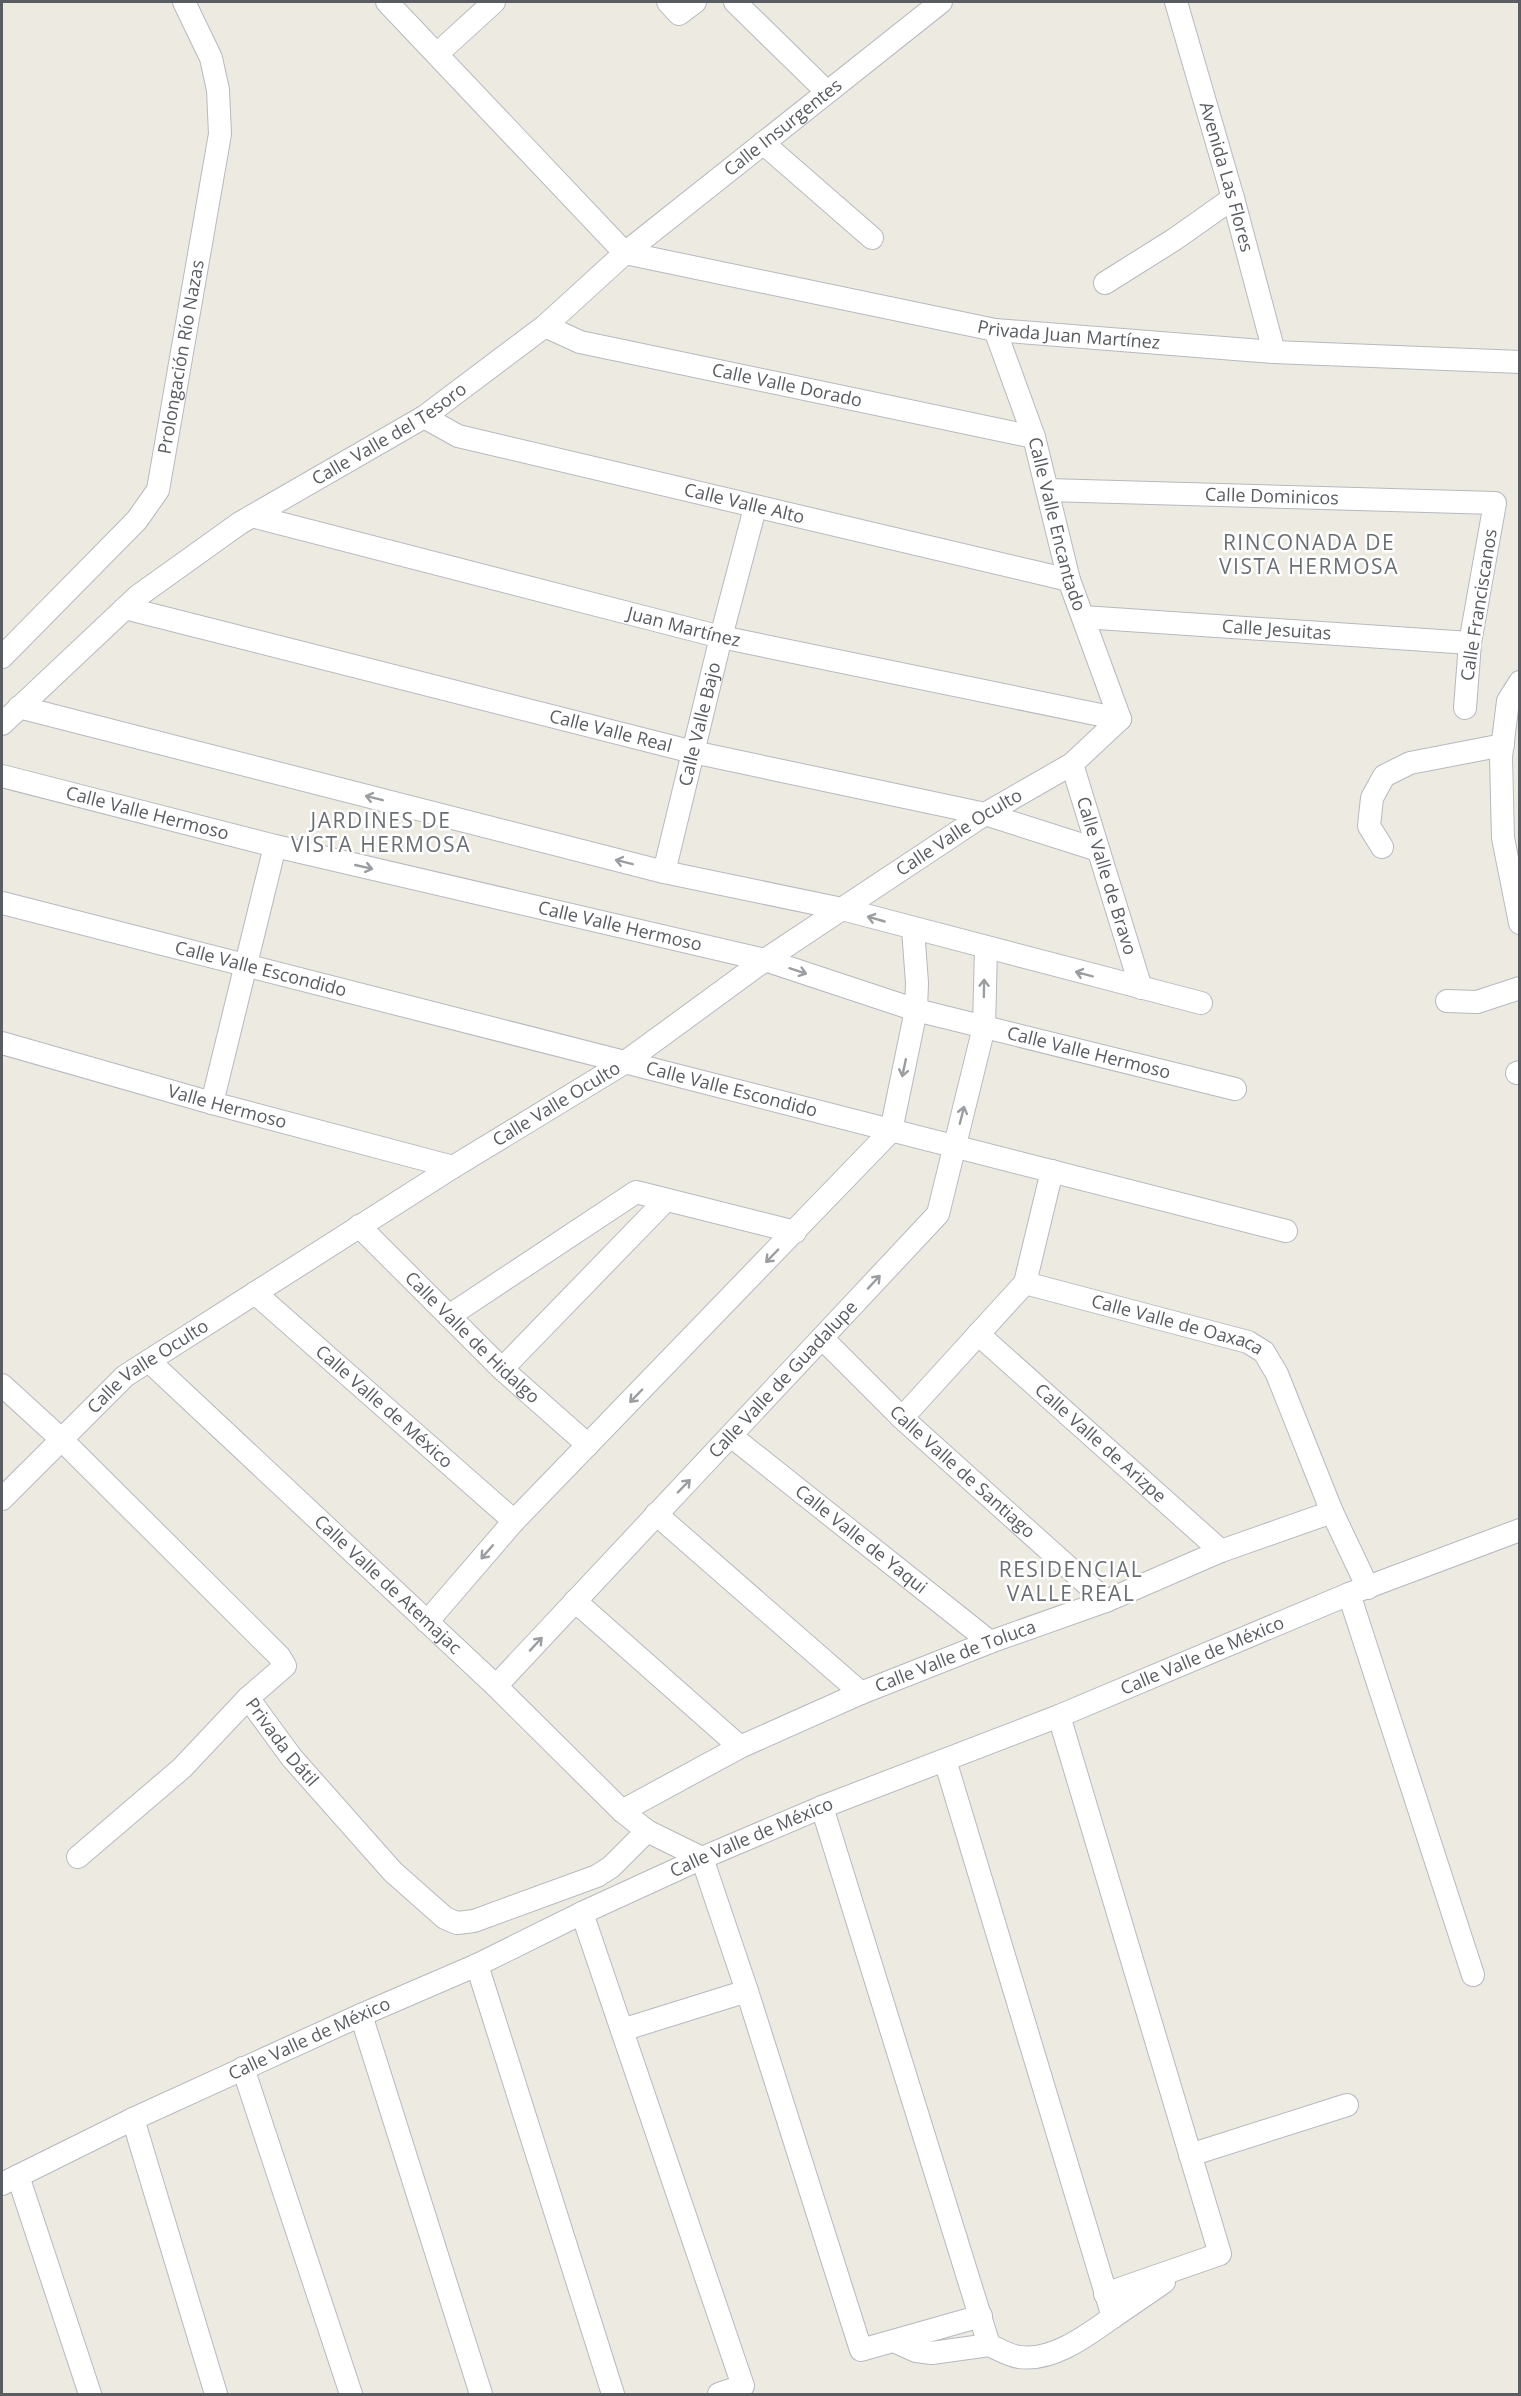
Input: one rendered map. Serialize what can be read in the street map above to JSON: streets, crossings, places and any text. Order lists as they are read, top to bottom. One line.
{"streets":{"street":["Calle Insurgentes","Avenida Las Flores","Privada Juan Martínez","Prolongación Río Nazas","Calle Valle Dorado","Calle Valle del Tesoro","Calle Dominicos","Calle Valle Alto","Calle Valle Encantado","Calle Franciscanos","Juan Martínez","Calle Jesuitas","Calle Valle Bajo","Calle Valle Real","Calle Valle Hermoso","Calle Valle Oculto","Calle Valle de Bravo","Calle Valle Escondido","Valle Hermoso","Calle Valle de Oaxaca","Calle Valle de Hidalgo","Calle Valle de Guadalupe","Calle Valle de México","Calle Valle de Arizpe","Calle Valle de Santiago","Calle Valle de Yaqui","Calle Valle de Atemajac","Calle Valle de Toluca","Privada Dátil"]},"crossings":[["Calle Insurgentes","Privada Juan Martínez"],["Calle Insurgentes","Calle Valle del Tesoro"],["Avenida Las Flores","Privada Juan Martínez"],["Privada Juan Martínez","Calle Valle del Tesoro"],["Privada Juan Martínez","Calle Valle Encantado"],["Calle Valle Dorado","Calle Valle del Tesoro"],["Calle Valle Dorado","Calle Valle Encantado"],["Calle Valle del Tesoro","Calle Valle Alto"],["Calle Valle del Tesoro","Juan Martínez"],["Calle Valle del Tesoro","Calle Valle Real"],["Calle Dominicos","Calle Valle Encantado"],["Calle Dominicos","Calle Franciscanos"],["Calle Valle Alto","Calle Valle Encantado"],["Calle Valle Alto","Calle Valle Bajo"],["Calle Valle Encantado","Juan Martínez"],["Calle Valle Encantado","Calle Jesuitas"],["Calle Valle Encantado","Calle Valle Oculto"],["Calle Franciscanos","Calle Jesuitas"],["Juan Martínez","Calle Valle Bajo"],["Juan Martínez","Calle Valle Oculto"],["Calle Valle Bajo","Calle Valle Real"],["Calle Valle Real","Calle Valle Oculto"],["Calle Valle Real","Calle Valle de Bravo"],["Calle Valle Hermoso","Calle Valle Oculto"],["Calle Valle Hermoso","Calle Valle de Guadalupe"],["Calle Valle Oculto","Calle Valle de Bravo"],["Calle Valle Oculto","Calle Valle Escondido"],["Calle Valle Oculto","Valle Hermoso"],["Calle Valle Oculto","Calle Valle de Hidalgo"],["Calle Valle Oculto","Calle Valle de México"],["Calle Valle Oculto","Calle Valle de Atemajac"],["Calle Valle Oculto","Privada Dátil"],["Calle Valle Escondido","Calle Valle de Guadalupe"],["Calle Valle de Oaxaca","Calle Valle de México"],["Calle Valle de Oaxaca","Calle Valle de Toluca"],["Calle Valle de Guadalupe","Calle Valle de Santiago"],["Calle Valle de Guadalupe","Calle Valle de Yaqui"],["Calle Valle de Guadalupe","Calle Valle de Atemajac"],["Calle Valle de México","Calle Valle de Atemajac"],["Calle Valle de Arizpe","Calle Valle de Toluca"],["Calle Valle de Santiago","Calle Valle de Toluca"],["Calle Valle de Yaqui","Calle Valle de Toluca"],["Calle Valle de Atemajac","Calle Valle de Toluca"],["Calle Valle de Atemajac","Privada Dátil"]],"districts":["RINCONADA DE VISTA HERMOSA","JARDINES DE VISTA HERMOSA","RESIDENCIAL VALLE REAL"]}
